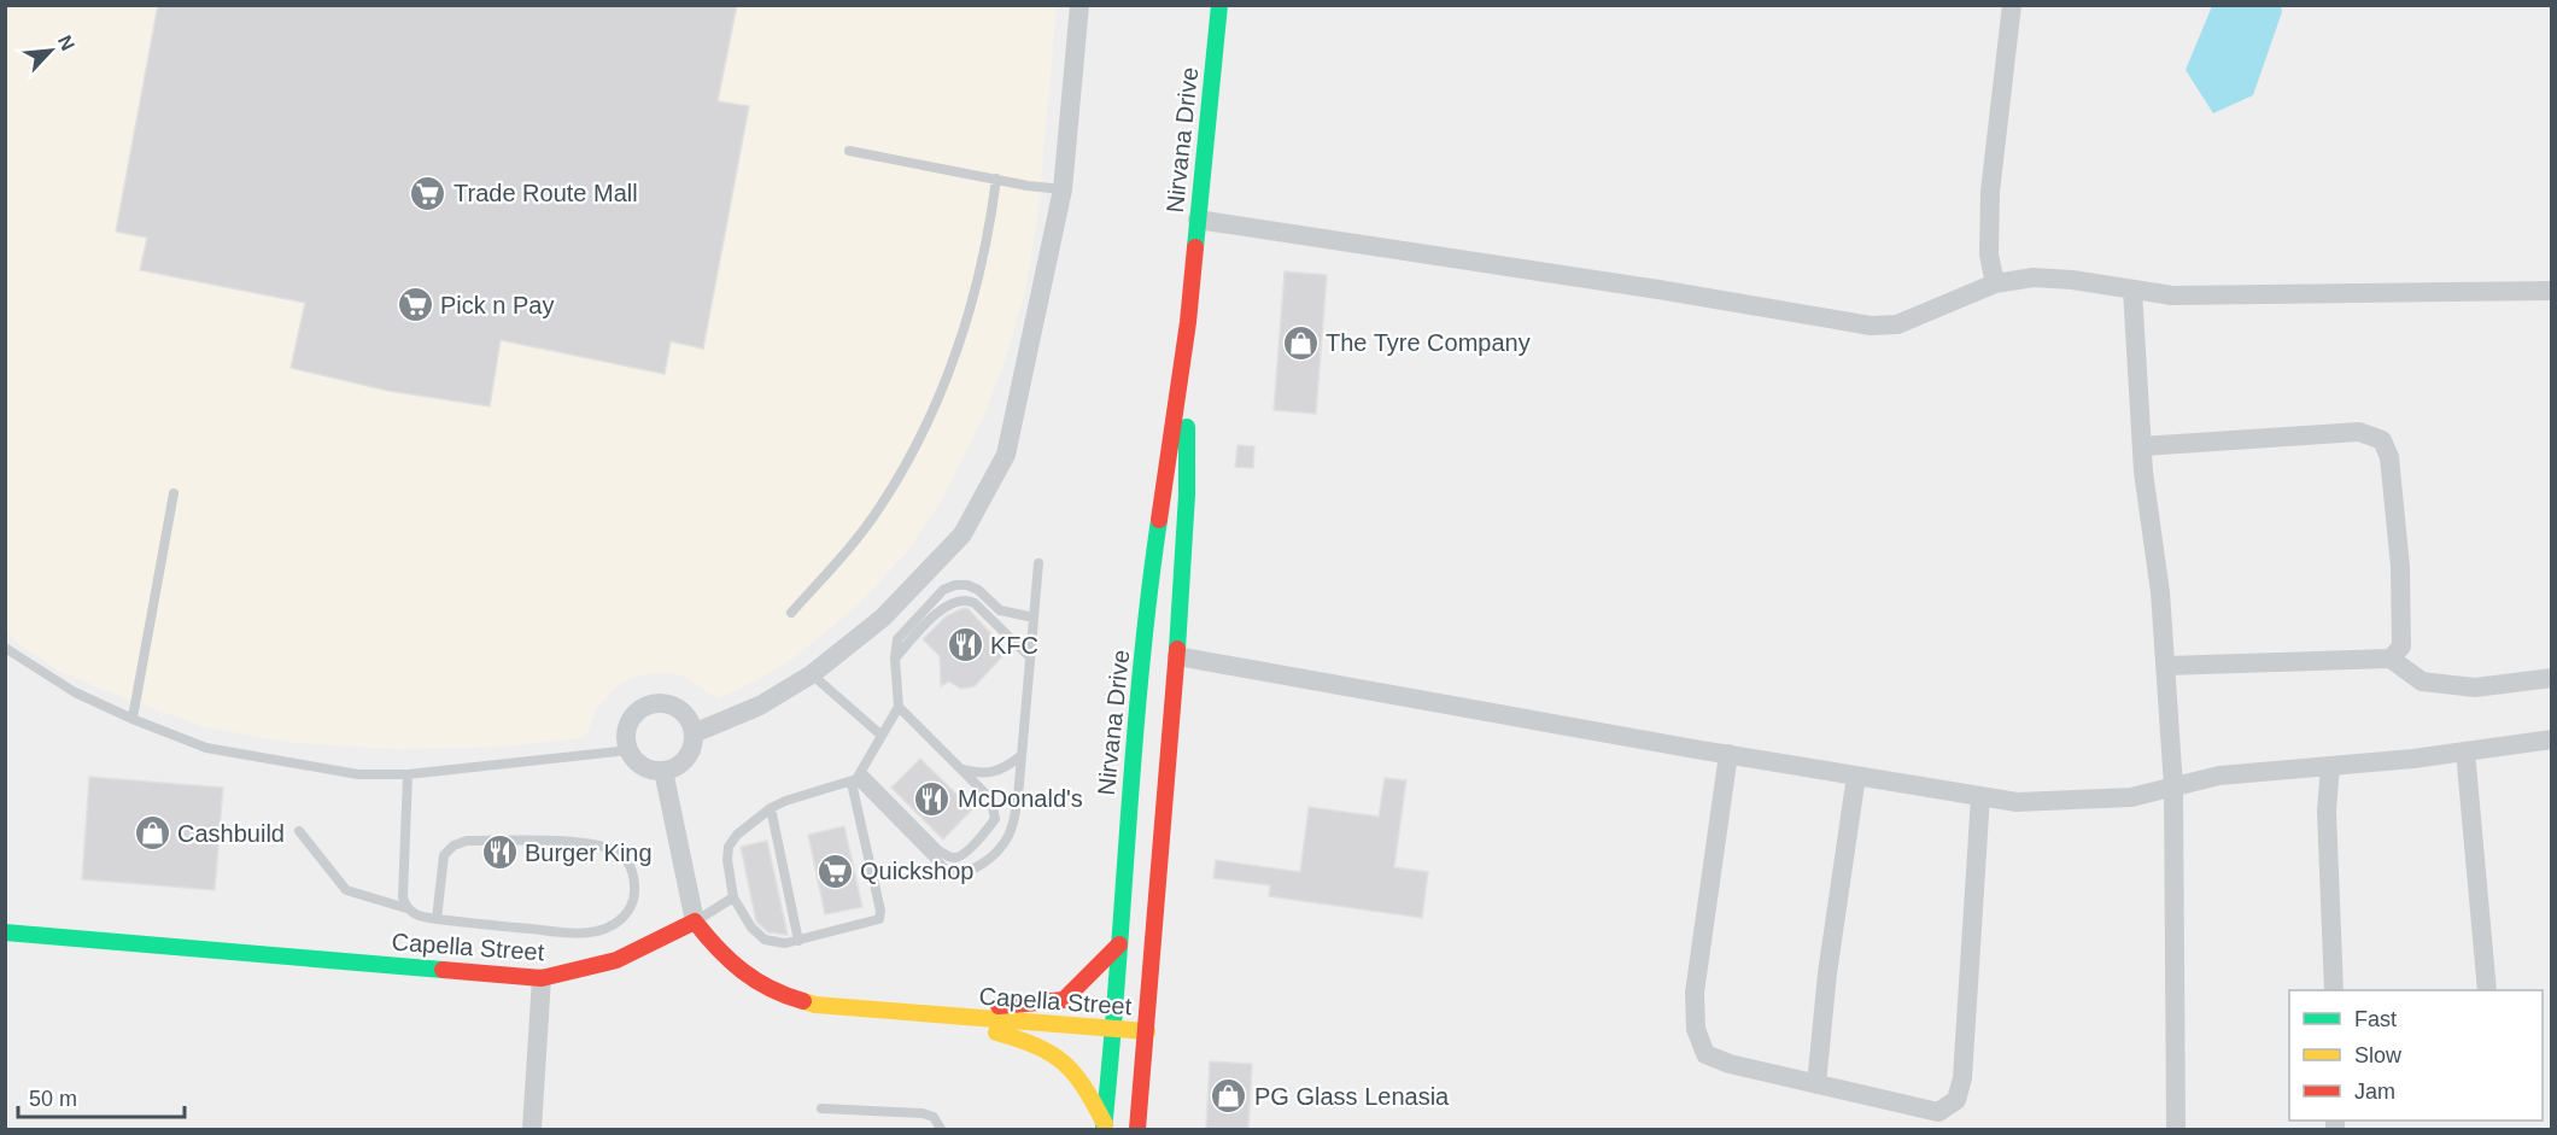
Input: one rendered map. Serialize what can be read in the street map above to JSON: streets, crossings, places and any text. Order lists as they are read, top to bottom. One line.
{"streets":{"main road":["Nirvana Drive","Capella Street"]},"crossings":[["Nirvana Drive","Capella Street"]],"places":{"supermarket":["Trade Route Mall","Pick n Pay","Quickshop"],"shop":["The Tyre Company","Cashbuild","PG Glass Lenasia"],"restaurant":["KFC","McDonald's","Burger King"]},"legend":["Fast","Slow","Jam"],"scale_bar":"50 m","north":"top right"}
